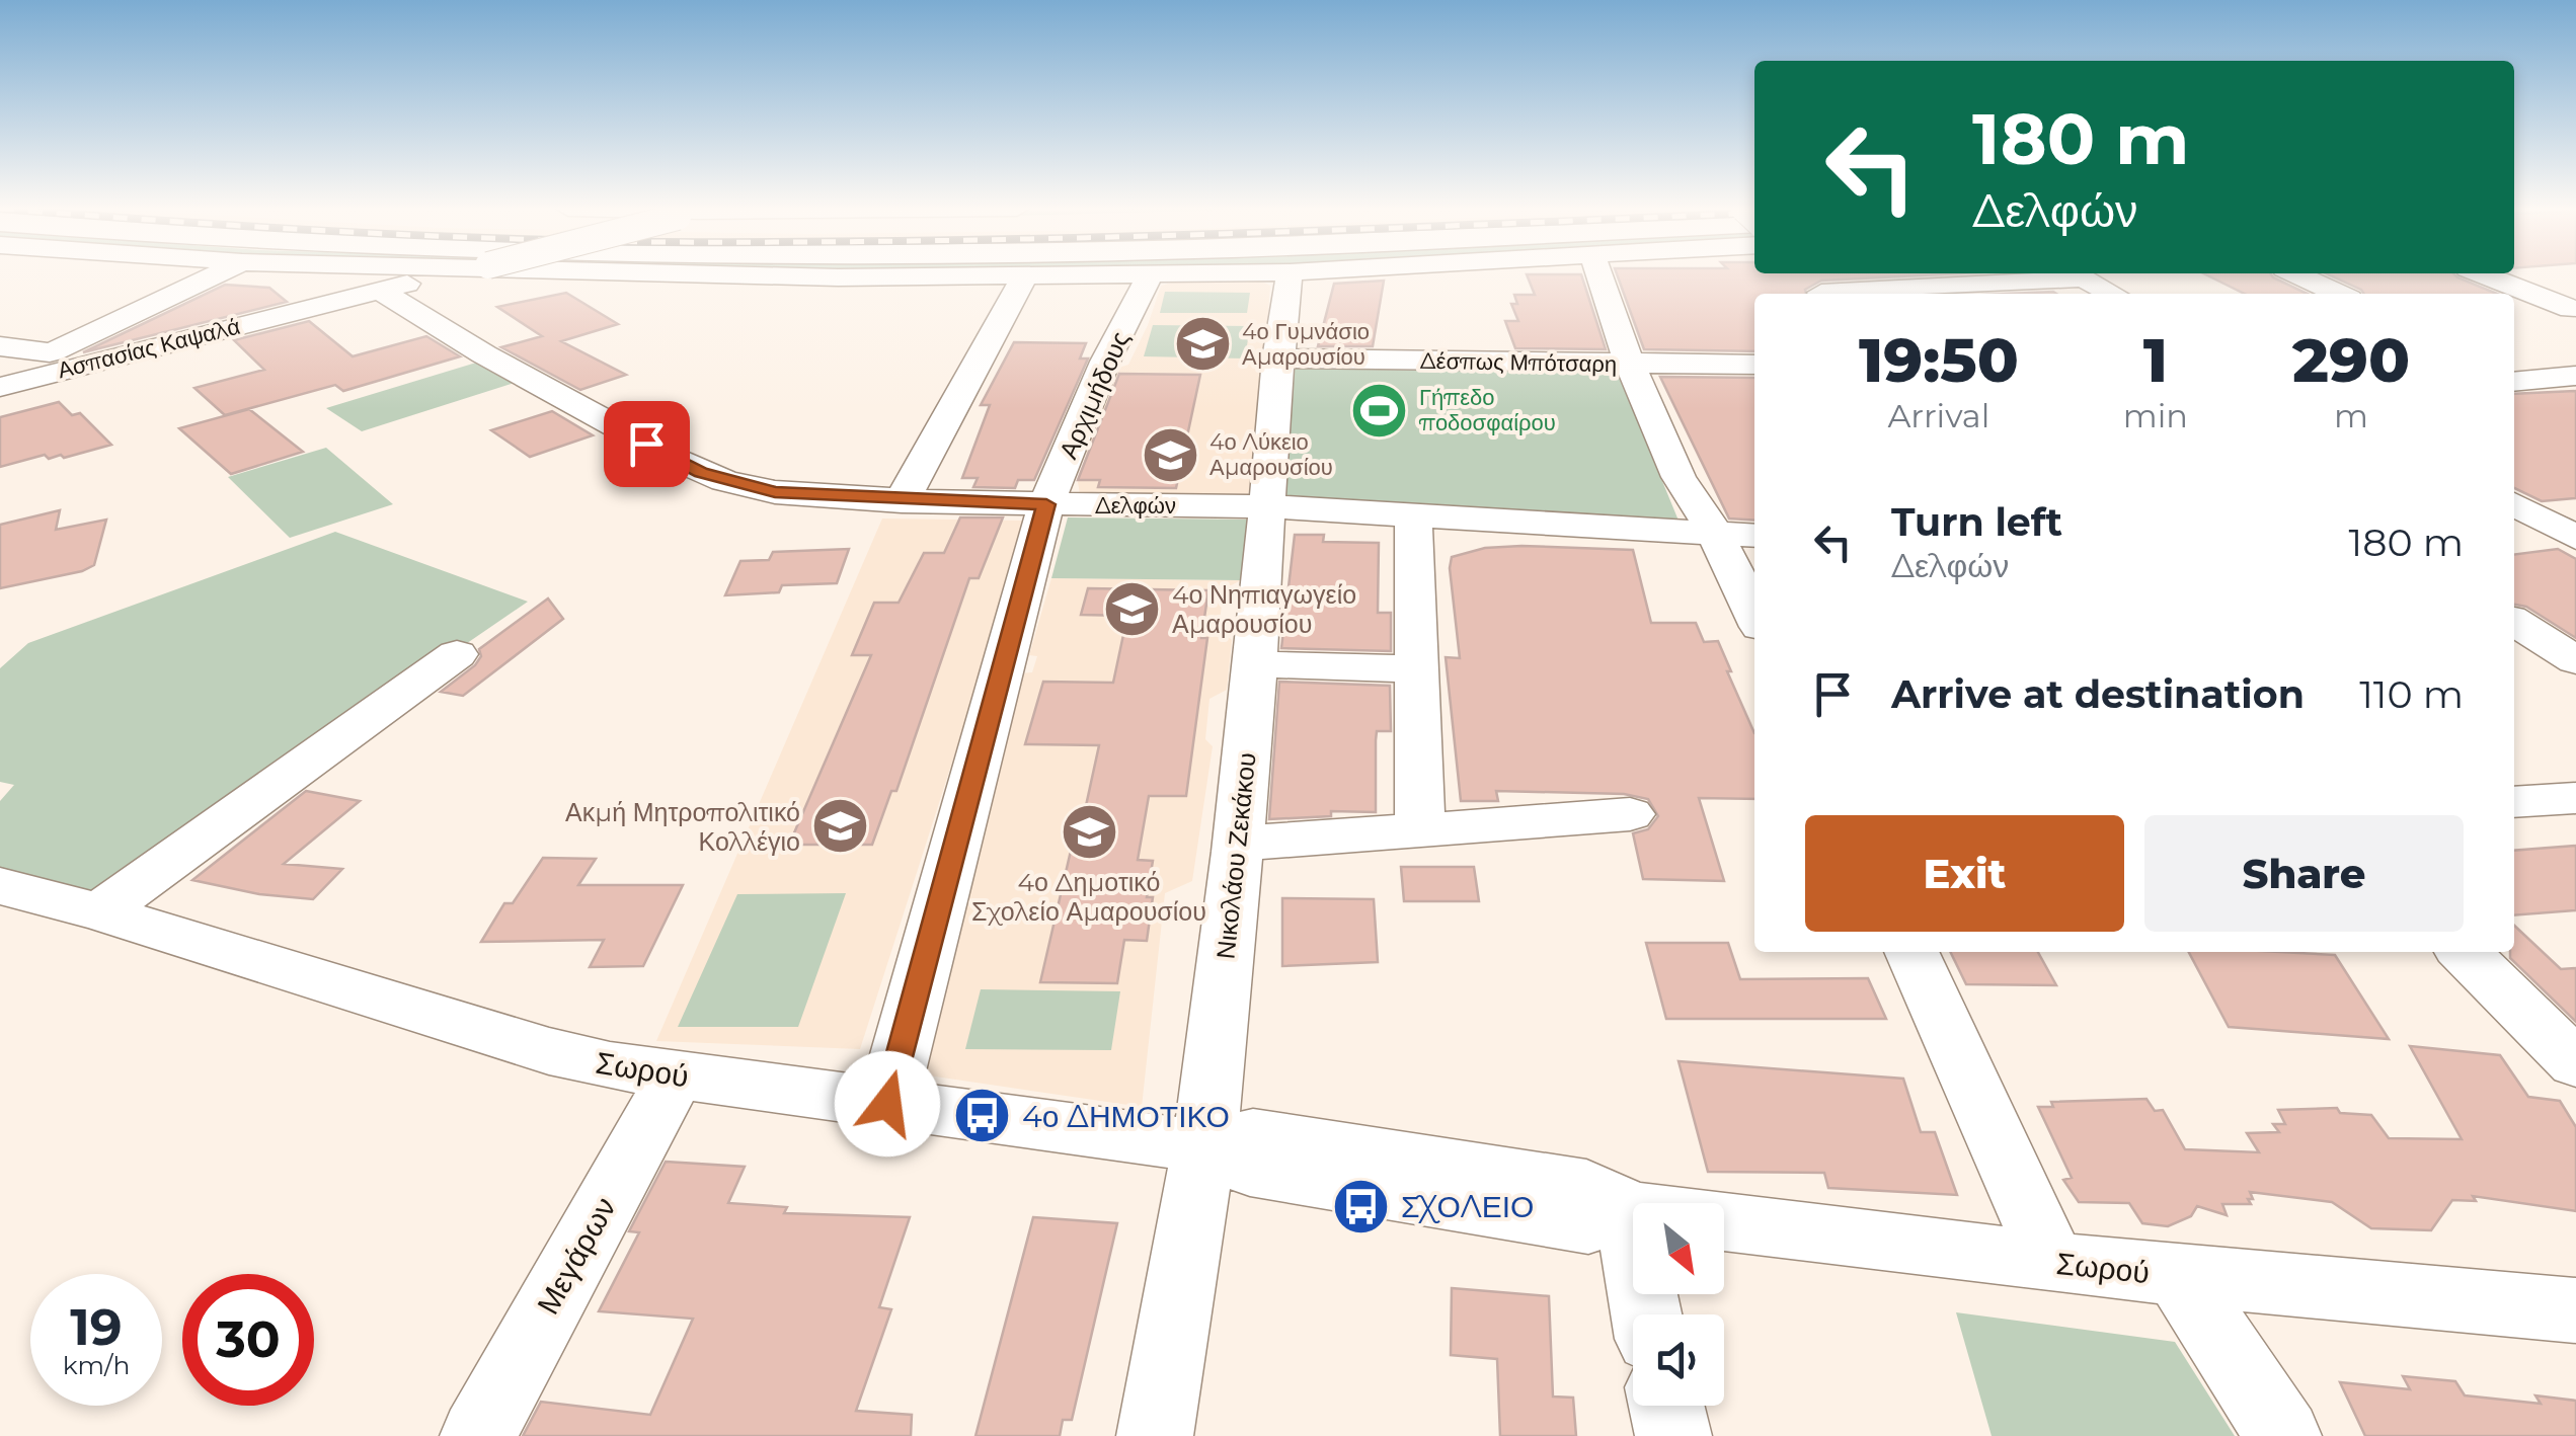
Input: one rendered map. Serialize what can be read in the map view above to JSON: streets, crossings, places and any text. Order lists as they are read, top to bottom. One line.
{"streets":{"street":["Ασπασίας Καψαλά","Δέσπως Μπότσαρη","Αρχιμήδους","Δελφών","Νικολάου Ζεκάκου","Σωρού","Μεγάρων"]},"crossings":[["Ασπασίας Καψαλά","Δελφών"],["Δέσπως Μπότσαρη","Νικολάου Ζεκάκου"],["Αρχιμήδους","Δελφών"],["Αρχιμήδους","Σωρού"],["Δελφών","Νικολάου Ζεκάκου"],["Νικολάου Ζεκάκου","Σωρού"],["Σωρού","Μεγάρων"]],"places":{"school or university":["4ο Γυμνάσιο Αμαρουσίου","4ο Λύκειο Αμαρουσίου","4ο Νηπιαγωγείο Αμαρουσίου","Ακμή Μητροπολιτικό Κολλέγιο","4ο Δημοτικό Σχολείο Αμαρουσίου"],"sports":["Γήπεδο ποδοσφαίρου"],"bus stop":["4ο ΔΗΜΟΤΙΚΟ","ΣΧΟΛΕΙΟ"]},"north":"bottom right","page":{"turn":["180 m","Δελφών"],"eta":["19:50","Arrival","1","min","290","m"],"list":[{"name":"Turn left","note":"Δελφών","value":"180 m"},{"name":"Arrive at destination","value":"110 m"}],"buttons":["Exit","Share"],"speed":"19 km/h","limit":"30"}}
